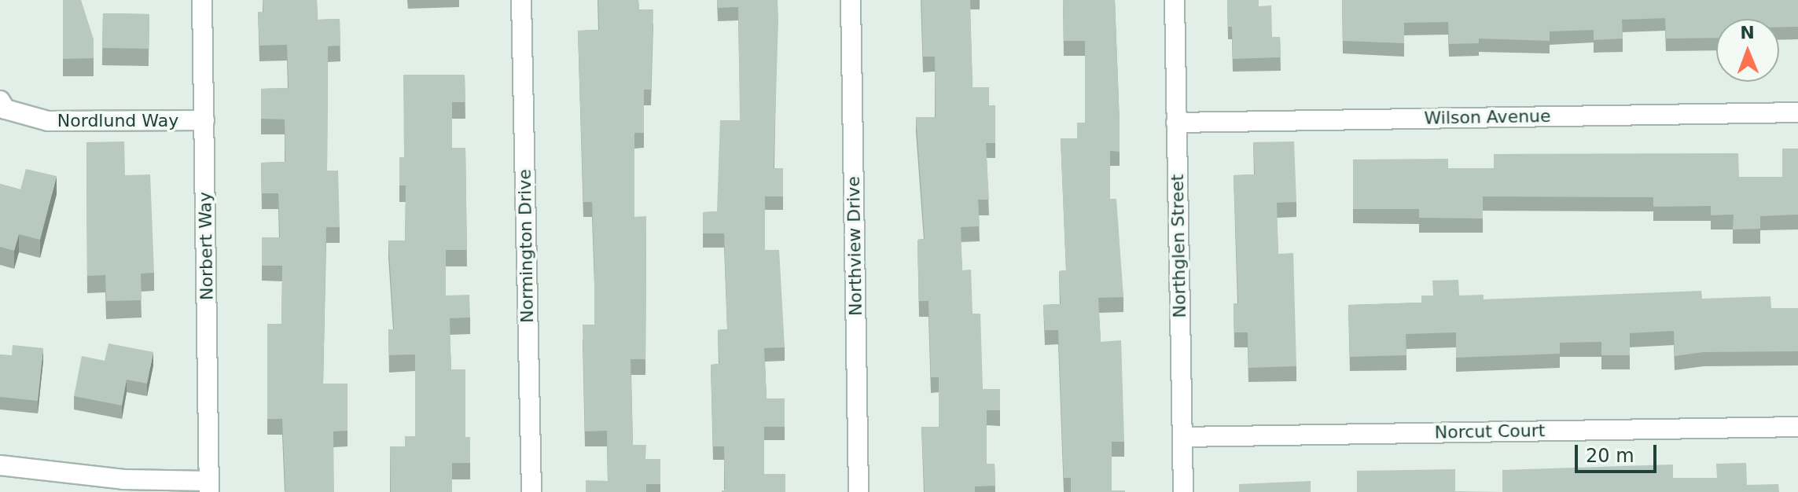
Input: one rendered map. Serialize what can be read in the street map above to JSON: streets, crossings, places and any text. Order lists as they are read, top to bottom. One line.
{"streets":{"street":["Wilson Avenue","Nordlund Way","Norbert Way","Normington Drive","Northview Drive","Northglen Street","Norcut Court"]},"crossings":[["Wilson Avenue","Northglen Street"],["Nordlund Way","Norbert Way"],["Northglen Street","Norcut Court"]],"scale_bar":"20 m","north":"top"}
